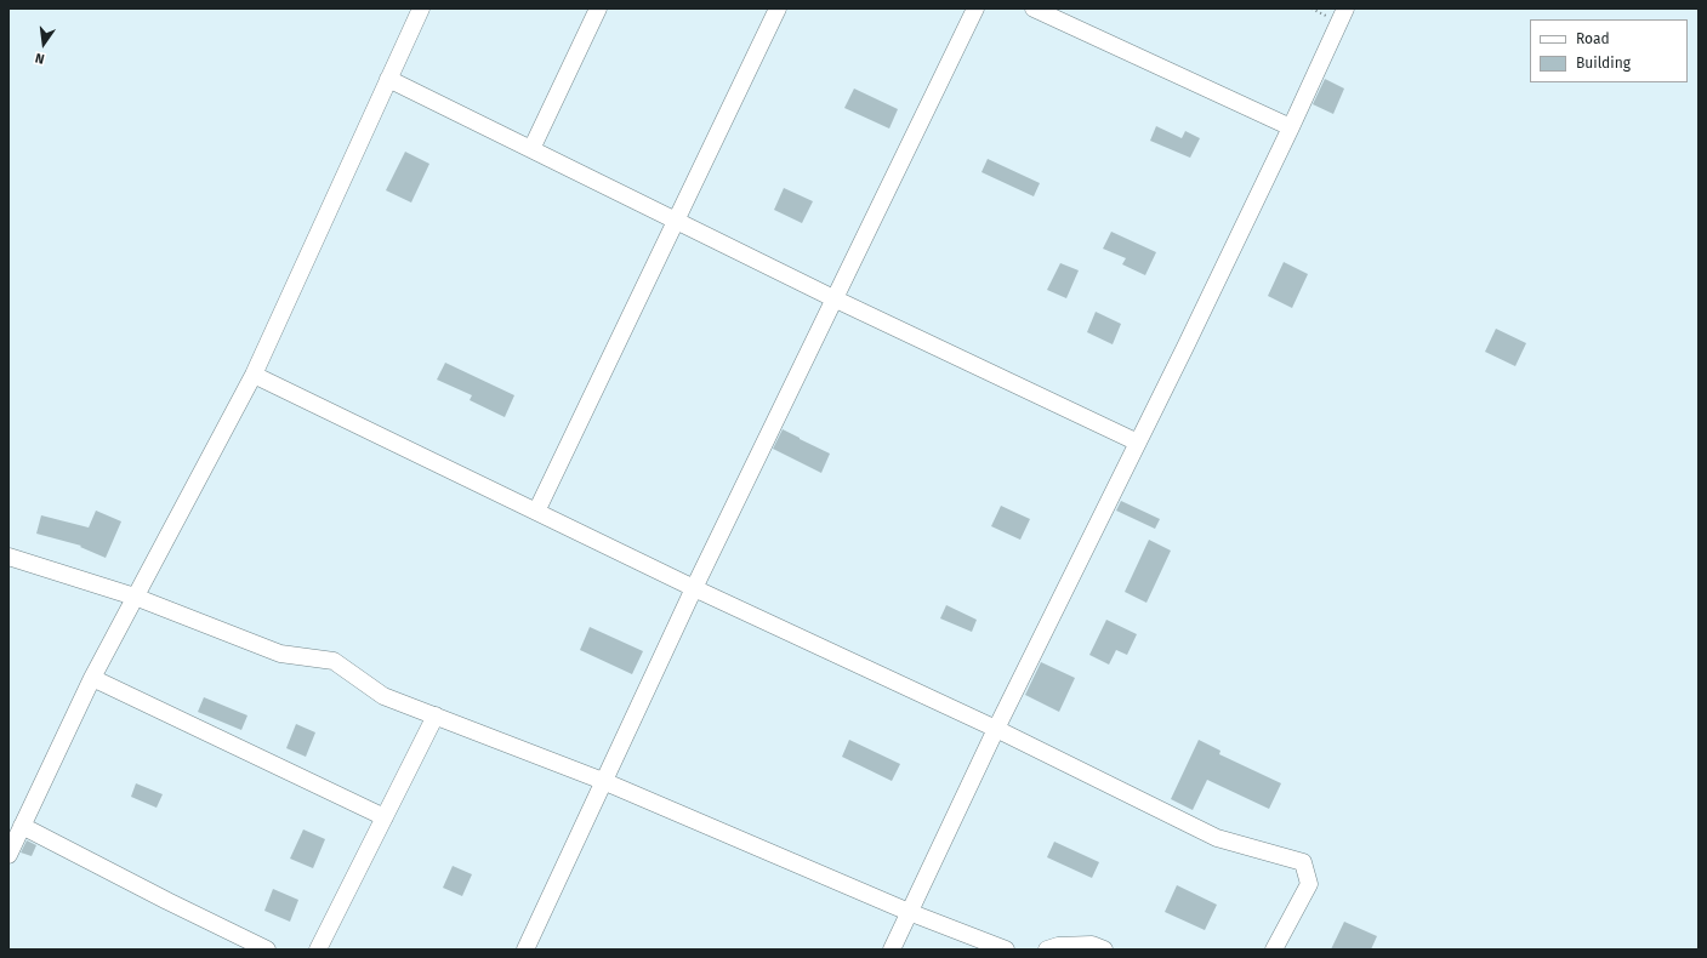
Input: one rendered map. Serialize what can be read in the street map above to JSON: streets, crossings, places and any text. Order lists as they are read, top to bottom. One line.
{"legend":["Road","Building"],"north":"bottom"}
